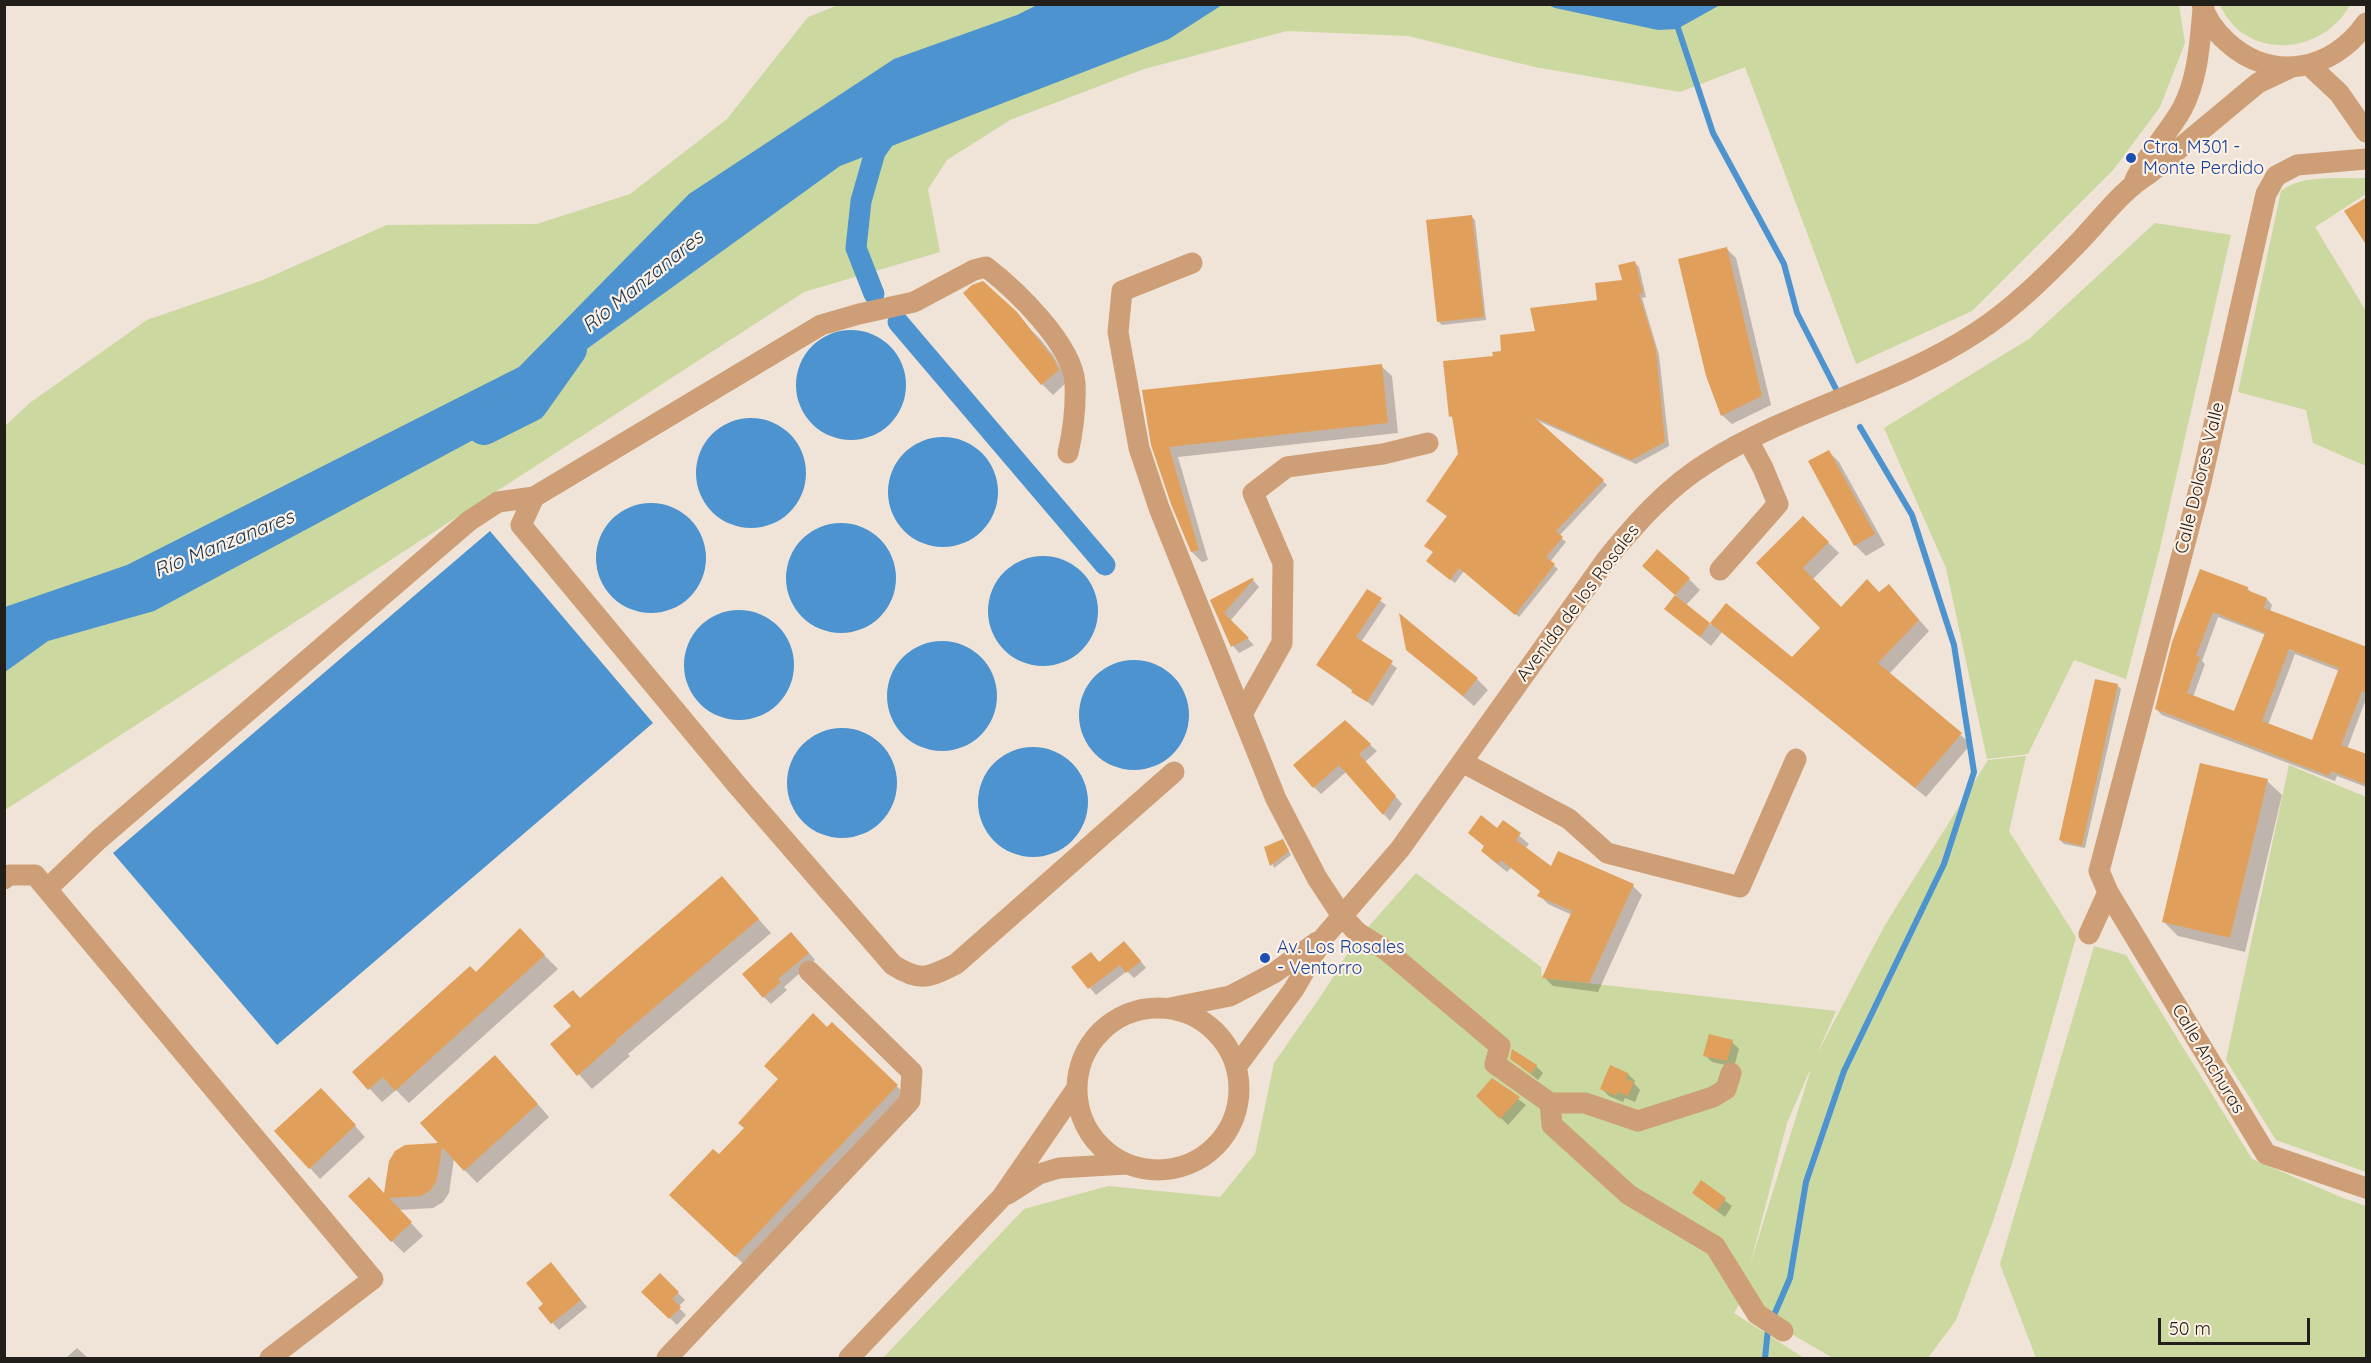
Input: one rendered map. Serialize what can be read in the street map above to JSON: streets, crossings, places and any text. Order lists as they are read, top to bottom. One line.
{"streets":{"street":["Calle Dolores Valle","Avenida de los Rosales","Calle Anchuras"]},"crossings":[["Calle Dolores Valle","Calle Anchuras"]],"water":["Río Manzanares"],"places":["Ctra. M301 - Monte Perdido","Av. Los Rosales - Ventorro"],"scale_bar":"50 m"}
